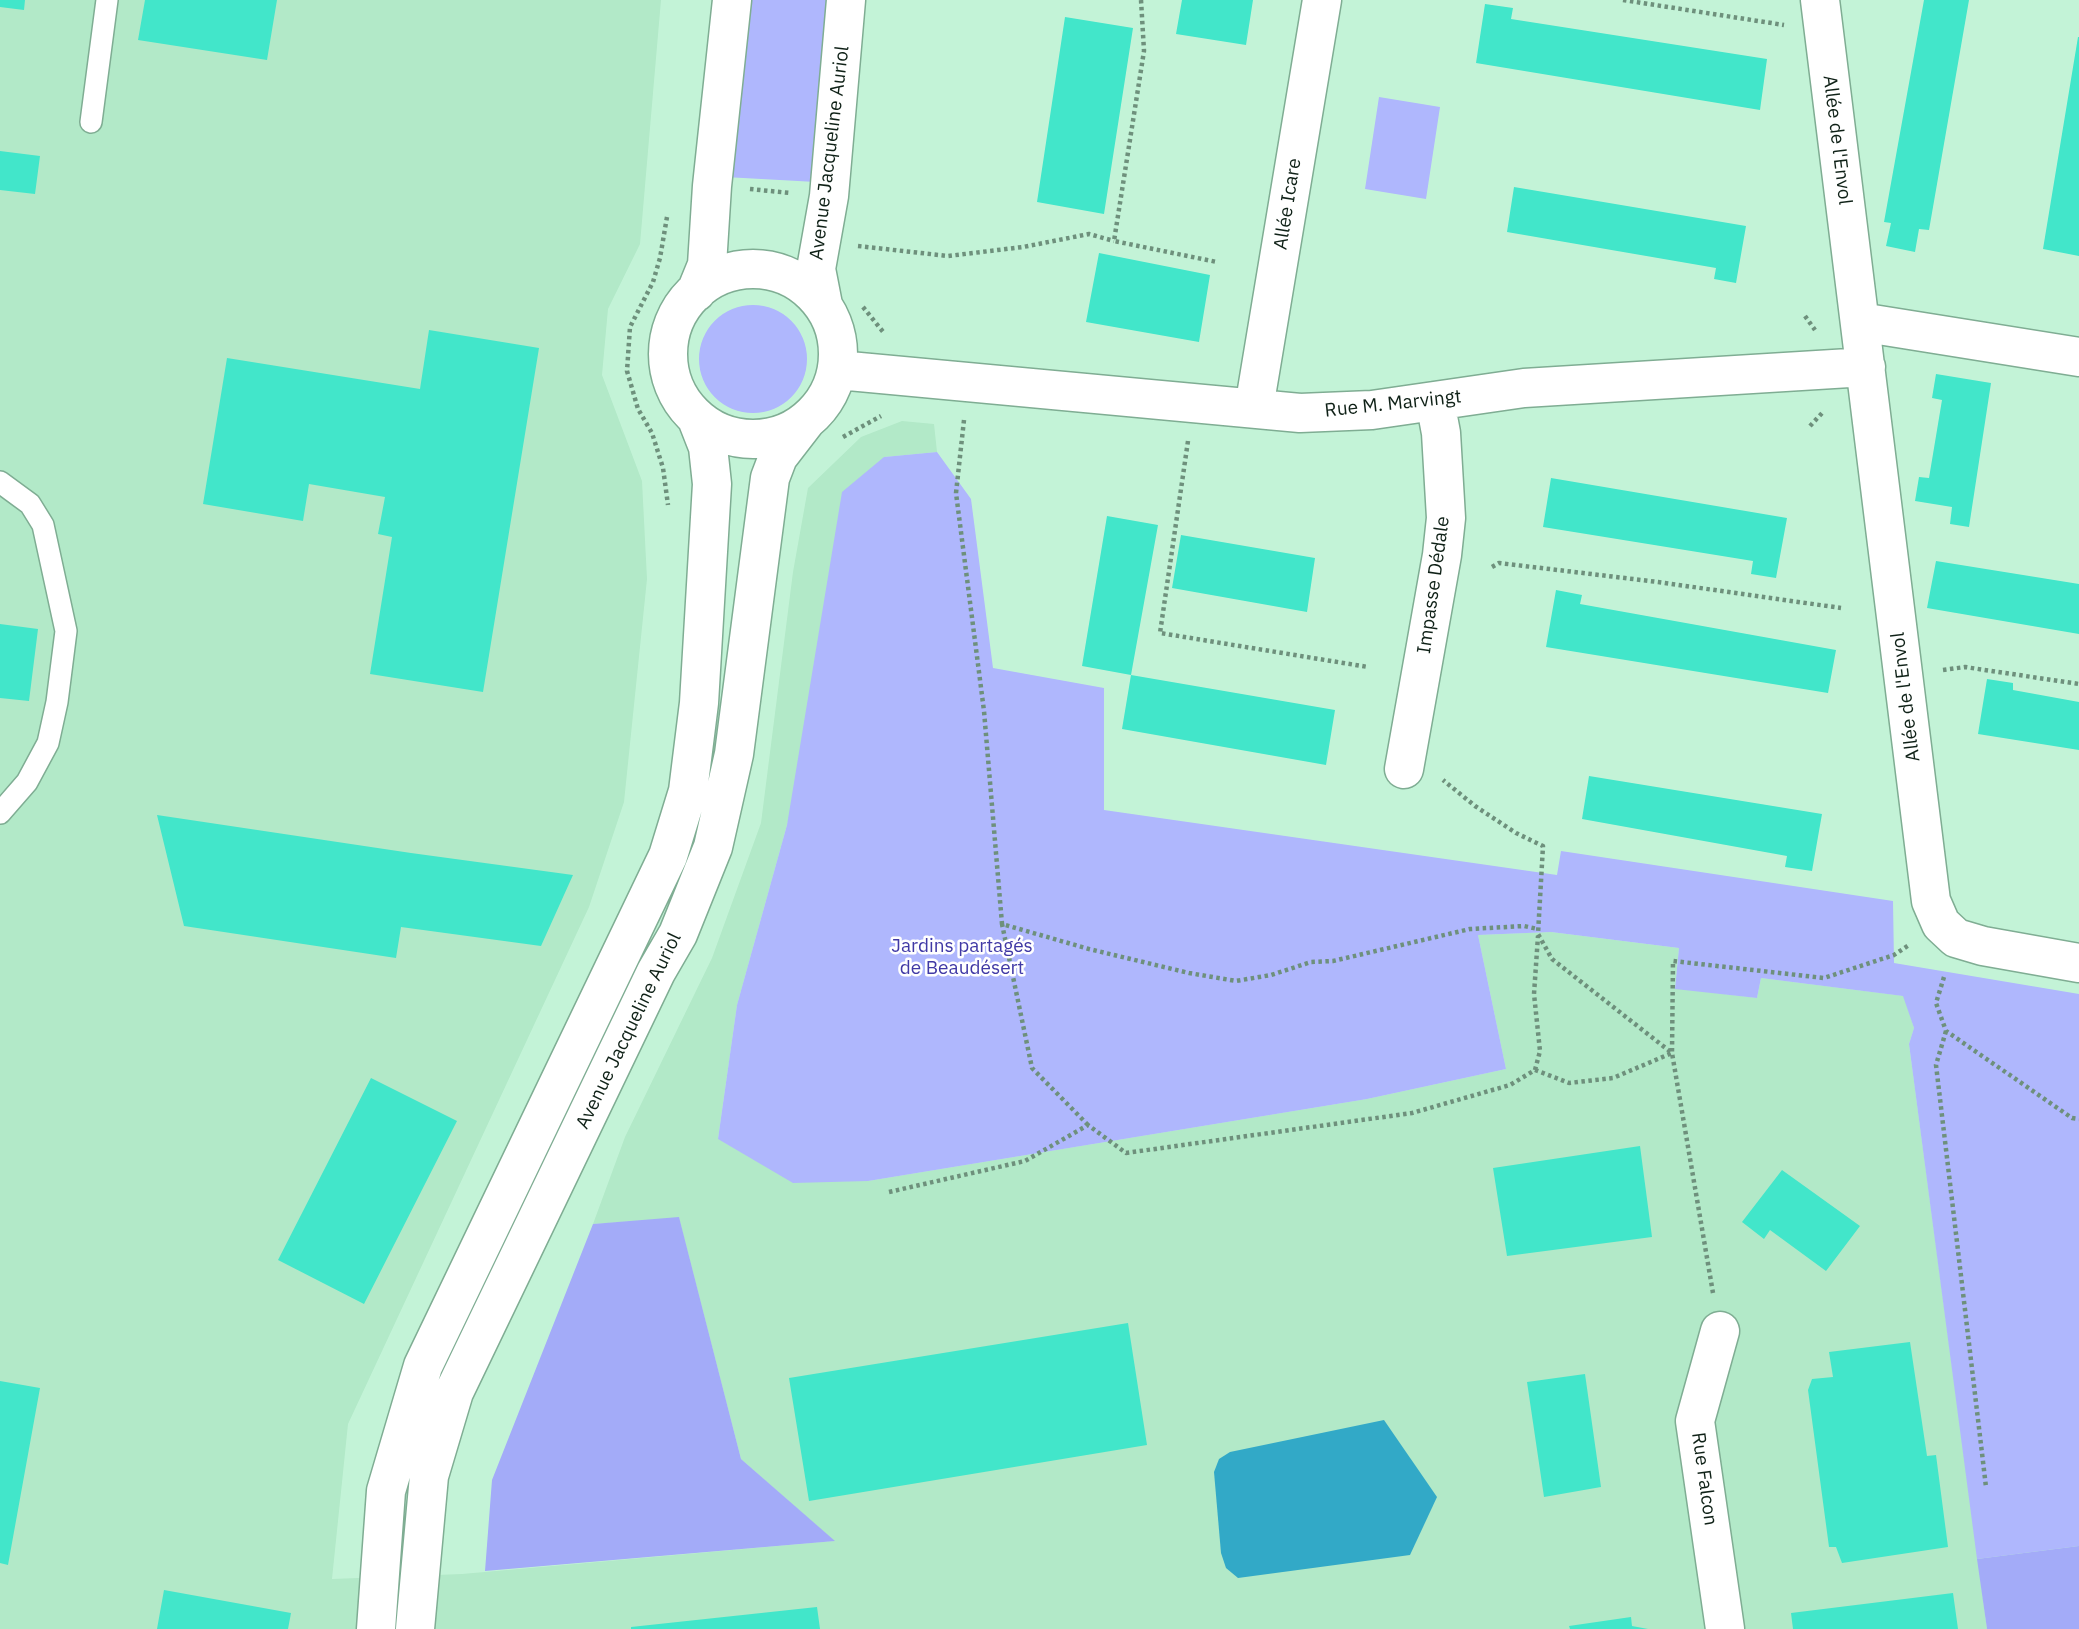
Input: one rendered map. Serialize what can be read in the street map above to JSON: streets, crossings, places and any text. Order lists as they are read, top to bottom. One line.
{"streets":{"street":["Allée de l'Envol","Avenue Jacqueline Auriol","Allée Icare","Rue M. Marvingt","Impasse Dédale","Rue Falcon"]},"crossings":[["Allée de l'Envol","Rue M. Marvingt"],["Avenue Jacqueline Auriol","Rue M. Marvingt"],["Allée Icare","Rue M. Marvingt"],["Rue M. Marvingt","Impasse Dédale"]],"parks":["Jardins partagés de Beaudésert"]}
